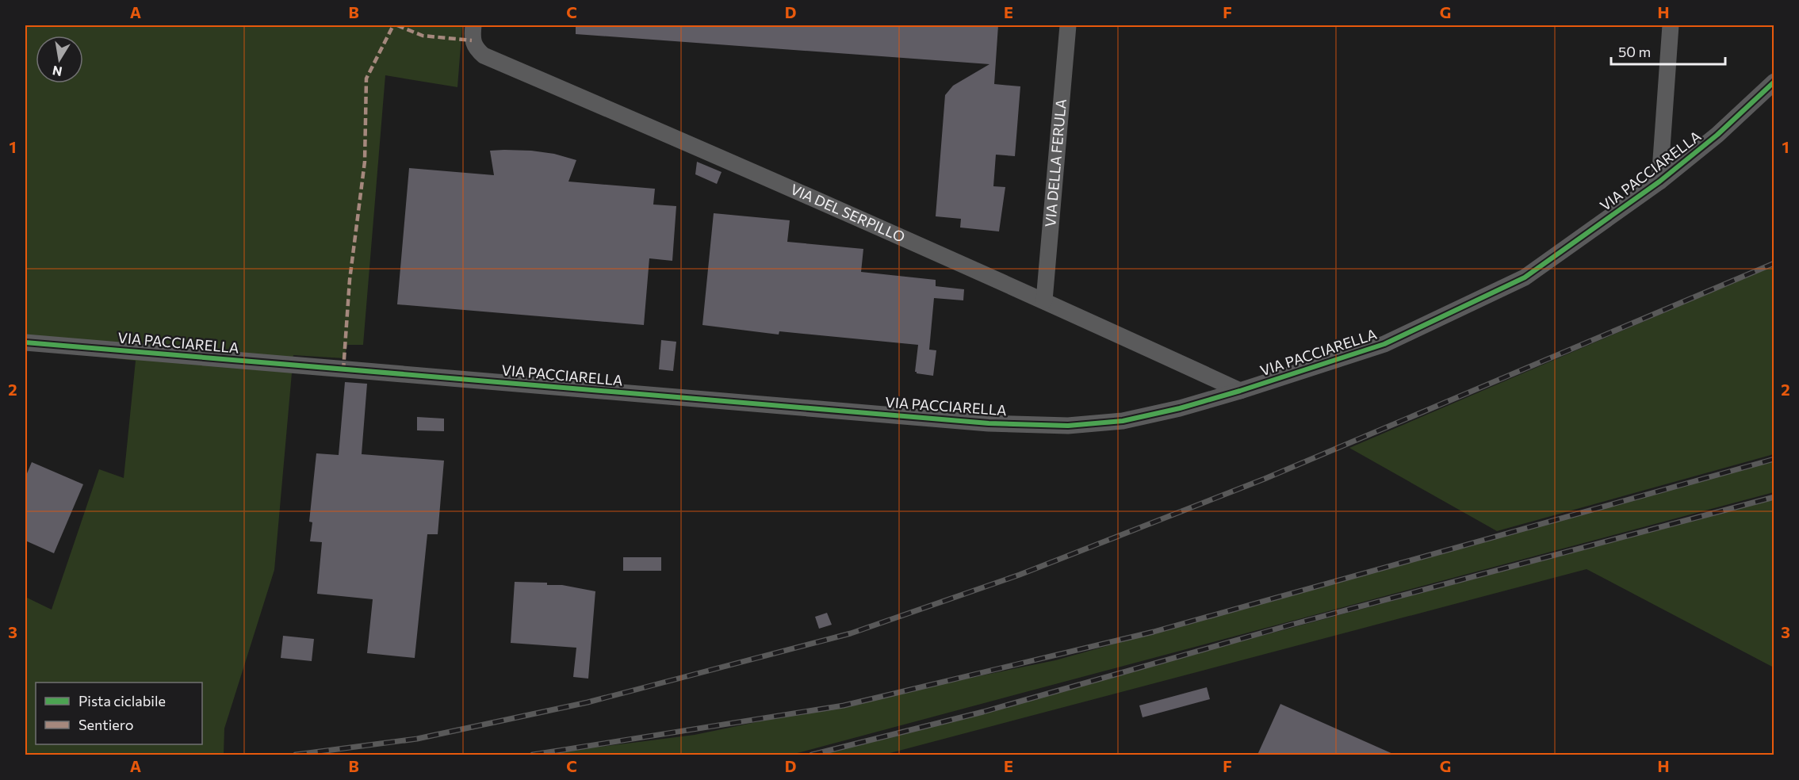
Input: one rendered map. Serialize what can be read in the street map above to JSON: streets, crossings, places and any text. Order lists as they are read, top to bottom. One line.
{"streets":{"street":["VIA DELLA FERULA","VIA PACCIARELLA","VIA DEL SERPILLO"]},"crossings":[["VIA DELLA FERULA","VIA DEL SERPILLO"],["VIA PACCIARELLA","VIA DEL SERPILLO"]],"legend":["Pista ciclabile","Sentiero"],"scale_bar":"50 m","north":"bottom","grid":{"columns":["A","B","C","D","E","F","G","H"],"rows":["1","2","3"]}}
